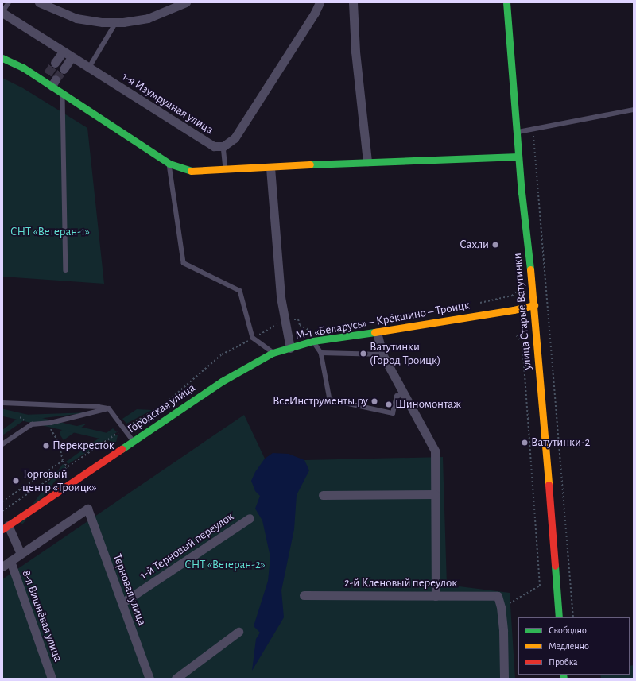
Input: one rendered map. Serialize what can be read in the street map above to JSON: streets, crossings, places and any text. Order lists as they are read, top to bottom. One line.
{"streets":{"main road":["улица Старые Ватутинки","М-1 «Беларусь» – Крёкшино – Троицк","Городская улица"],"street":["1-я Изумрудная улица","1-й Терновый переулок","2-й Кленовый переулок","Терновая улица","8-я Вишнёвая улица"]},"crossings":[["улица Старые Ватутинки","М-1 «Беларусь» – Крёкшино – Троицк"],["М-1 «Беларусь» – Крёкшино – Троицк","Городская улица"],["1-й Терновый переулок","Терновая улица"]],"parks":["СНТ «Ветеран-1»","СНТ «Ветеран-2»"],"places":["Сахли","Ватутинки (Город Троицк)","ВсеИнструменты.ру","Шиномонтаж","Ватутинки-2","Перекресток","Торговый центр «Троицк»"],"legend":["Свободно","Медленно","Пробка"]}
